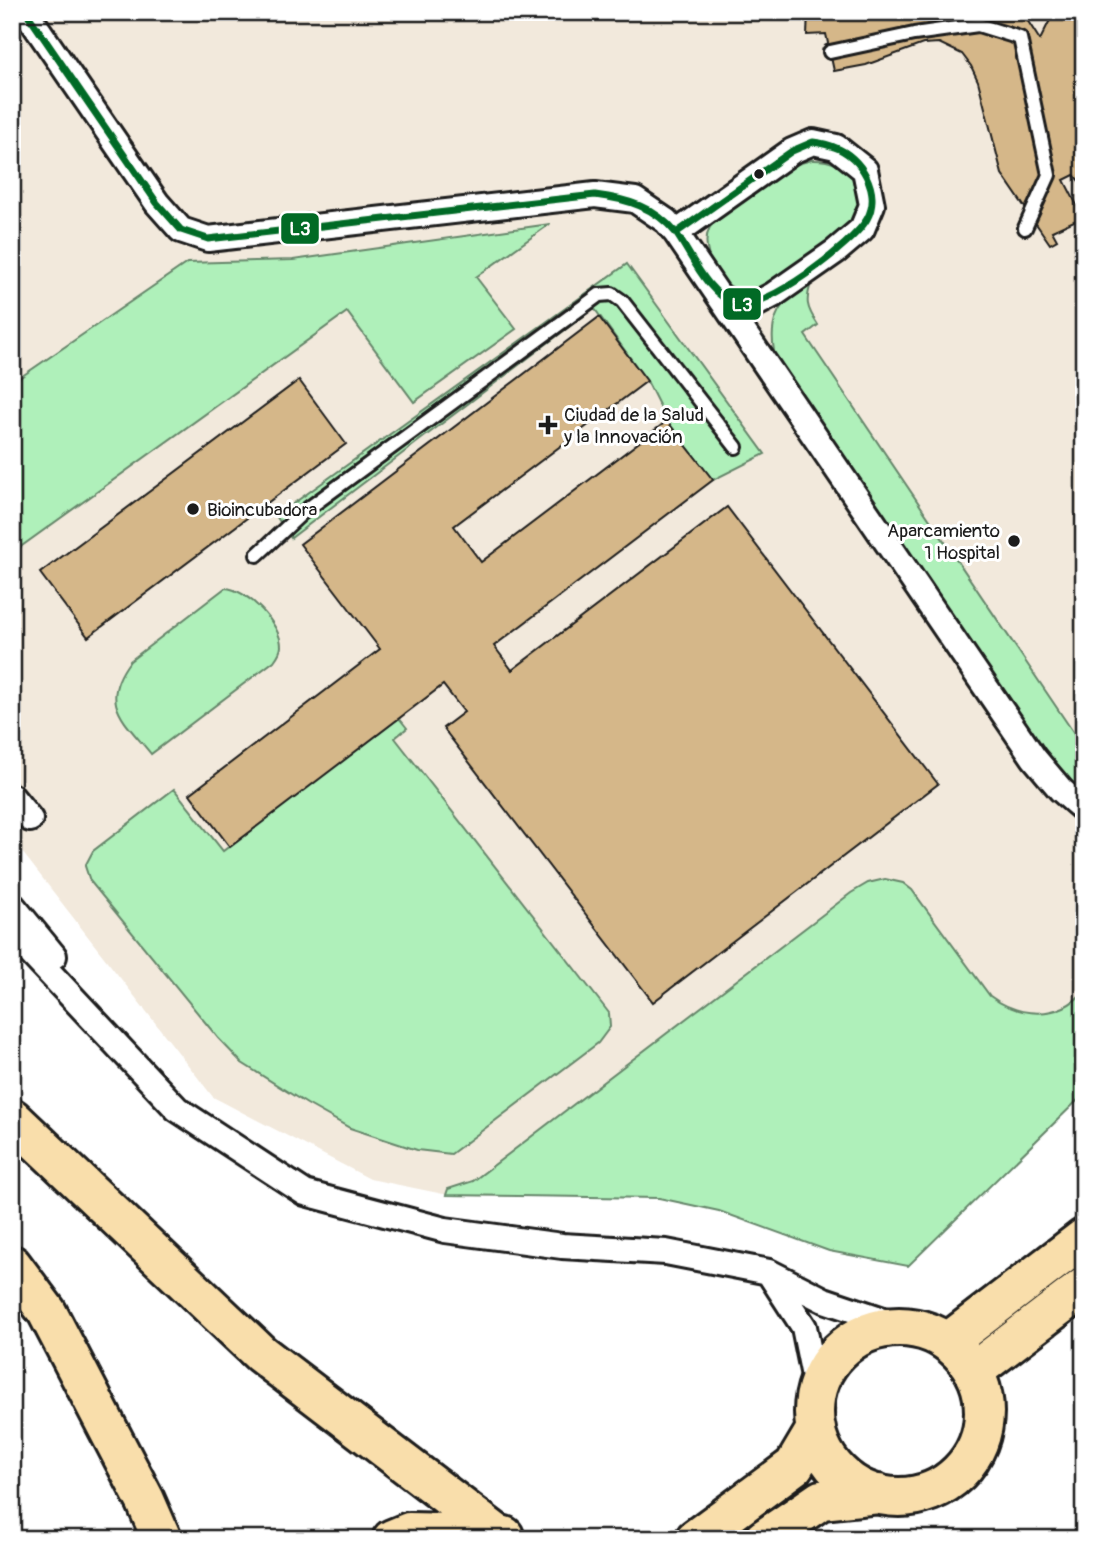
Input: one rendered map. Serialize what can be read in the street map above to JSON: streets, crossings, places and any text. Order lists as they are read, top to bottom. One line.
{"places":{"health":["Ciudad de la Salud y la Innovación"],"other":["Bioincubadora","Aparcamiento 1 Hospital"]},"lines":["transit line L3"]}
